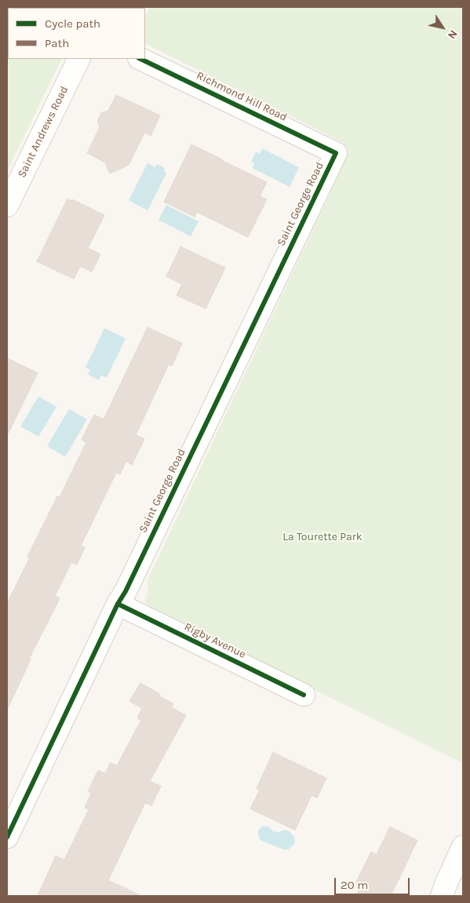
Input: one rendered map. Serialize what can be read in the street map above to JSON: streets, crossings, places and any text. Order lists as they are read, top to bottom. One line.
{"streets":{"street":["Richmond Hill Road","Saint Andrews Road","Saint George Road","Rigby Avenue"]},"crossings":[["Richmond Hill Road","Saint George Road"],["Saint George Road","Rigby Avenue"]],"parks":["La Tourette Park"],"legend":["Cycle path","Path"],"scale_bar":"20 m","north":"bottom right"}
